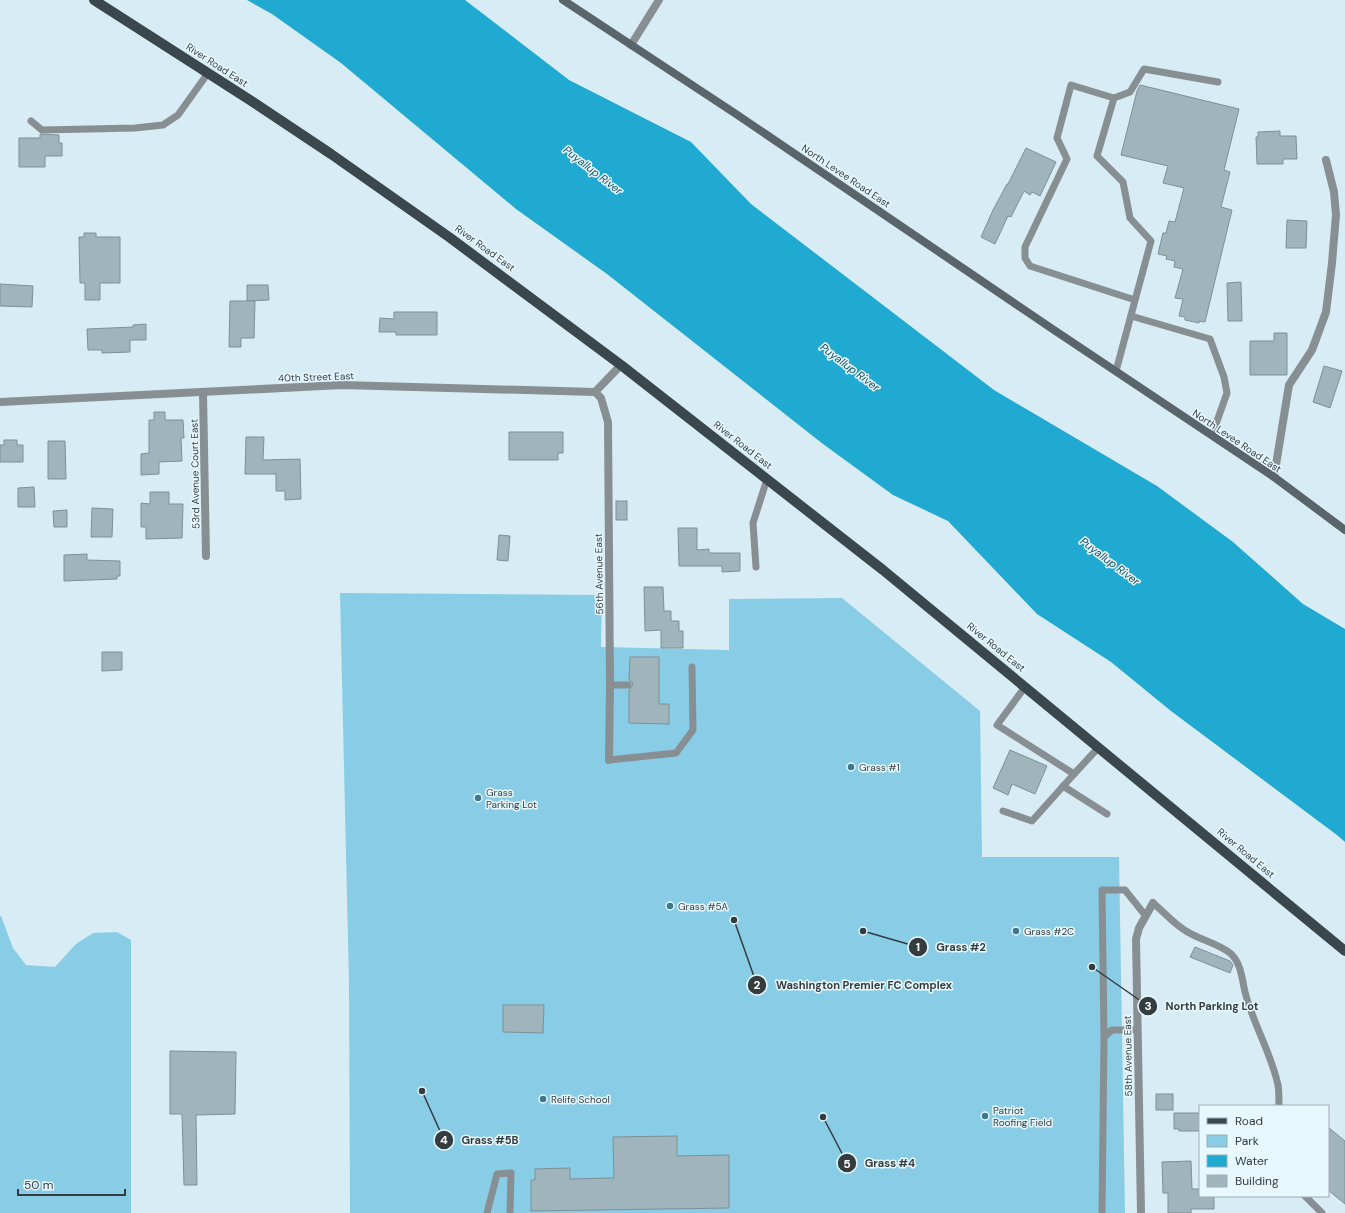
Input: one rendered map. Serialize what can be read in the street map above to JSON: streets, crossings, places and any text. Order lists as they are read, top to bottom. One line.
{"streets":{"main road":["River Road East"],"street":["North Levee Road East","40th Street East","53rd Avenue Court East","56th Avenue East","58th Avenue East"]},"crossings":[["40th Street East","53rd Avenue Court East"],["40th Street East","56th Avenue East"]],"water":["Puyallup River"],"places":["Grass #1","Grass Parking Lot","Grass #5A","Washington Premier FC Complex","Grass #2","Grass #2C","North Parking Lot","Grass #5B","Relife School","Patriot Roofing Field","Grass #4"],"legend":["Road","Park","Water","Building"],"scale_bar":"50 m"}
